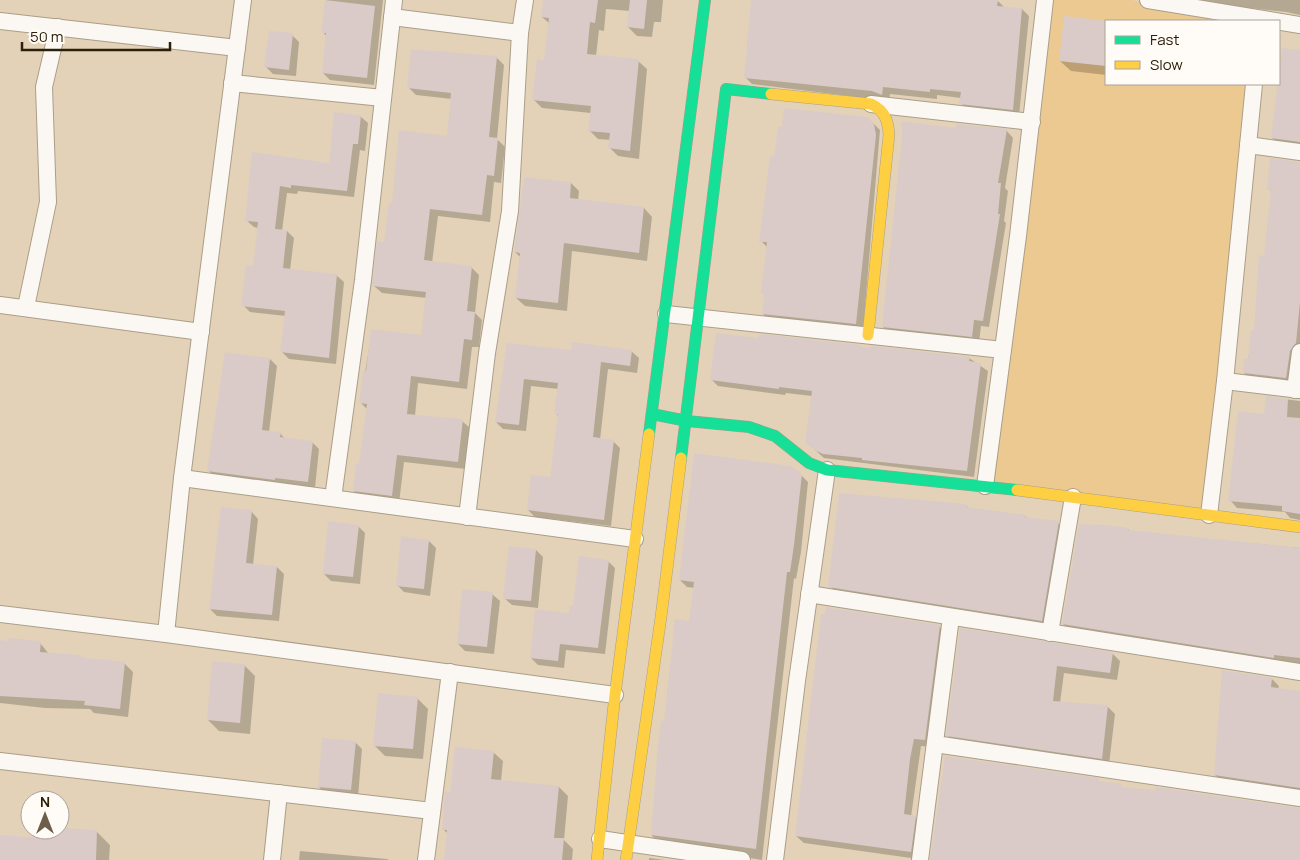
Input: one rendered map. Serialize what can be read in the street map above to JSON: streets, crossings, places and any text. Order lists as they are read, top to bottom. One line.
{"legend":["Fast","Slow"],"scale_bar":"50 m","north":"top"}
